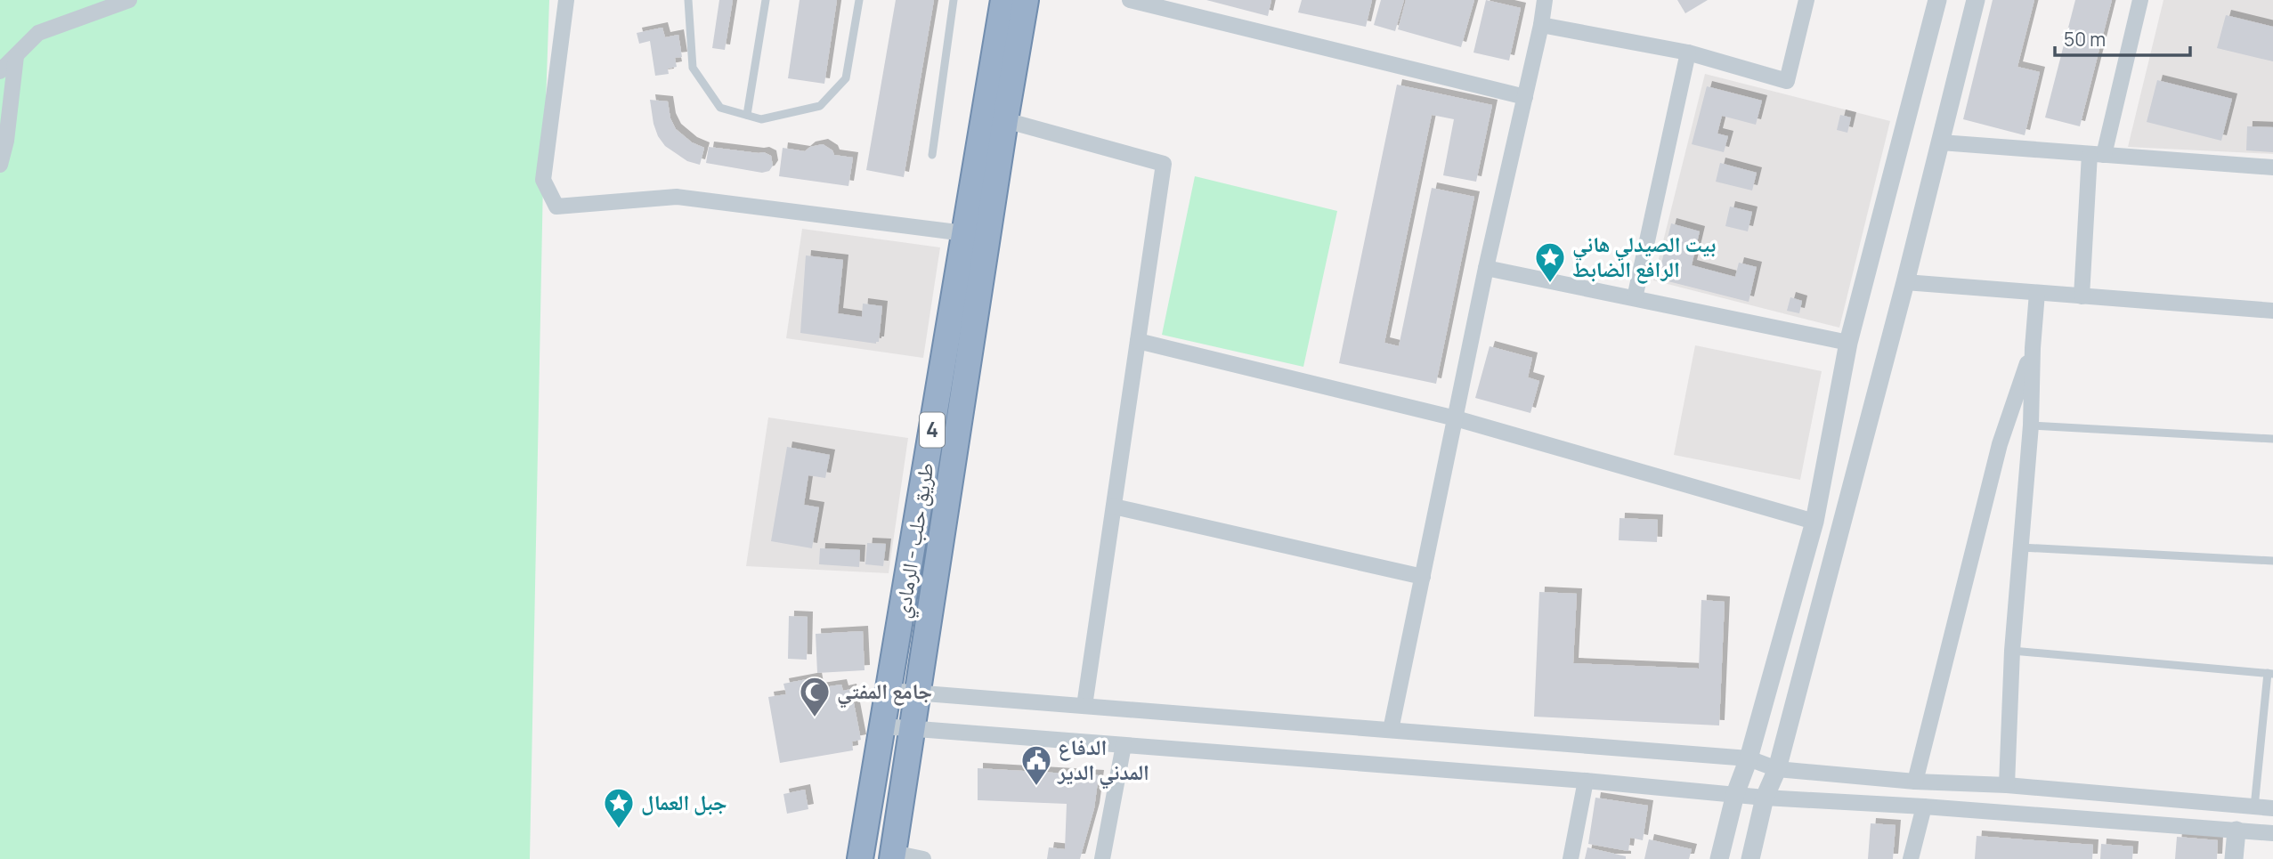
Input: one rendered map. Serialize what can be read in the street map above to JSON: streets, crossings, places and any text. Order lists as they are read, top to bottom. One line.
{"streets":{"highway":["4","طريق حلب - الرمادي"]},"places":{"place":["بيت الصيدلي هاني الرافع الضابط","جبل العمال"],"mosque":["جامع المفتي"],"public building":["الدفاع المدني الدير"]},"scale_bar":"50 m"}
